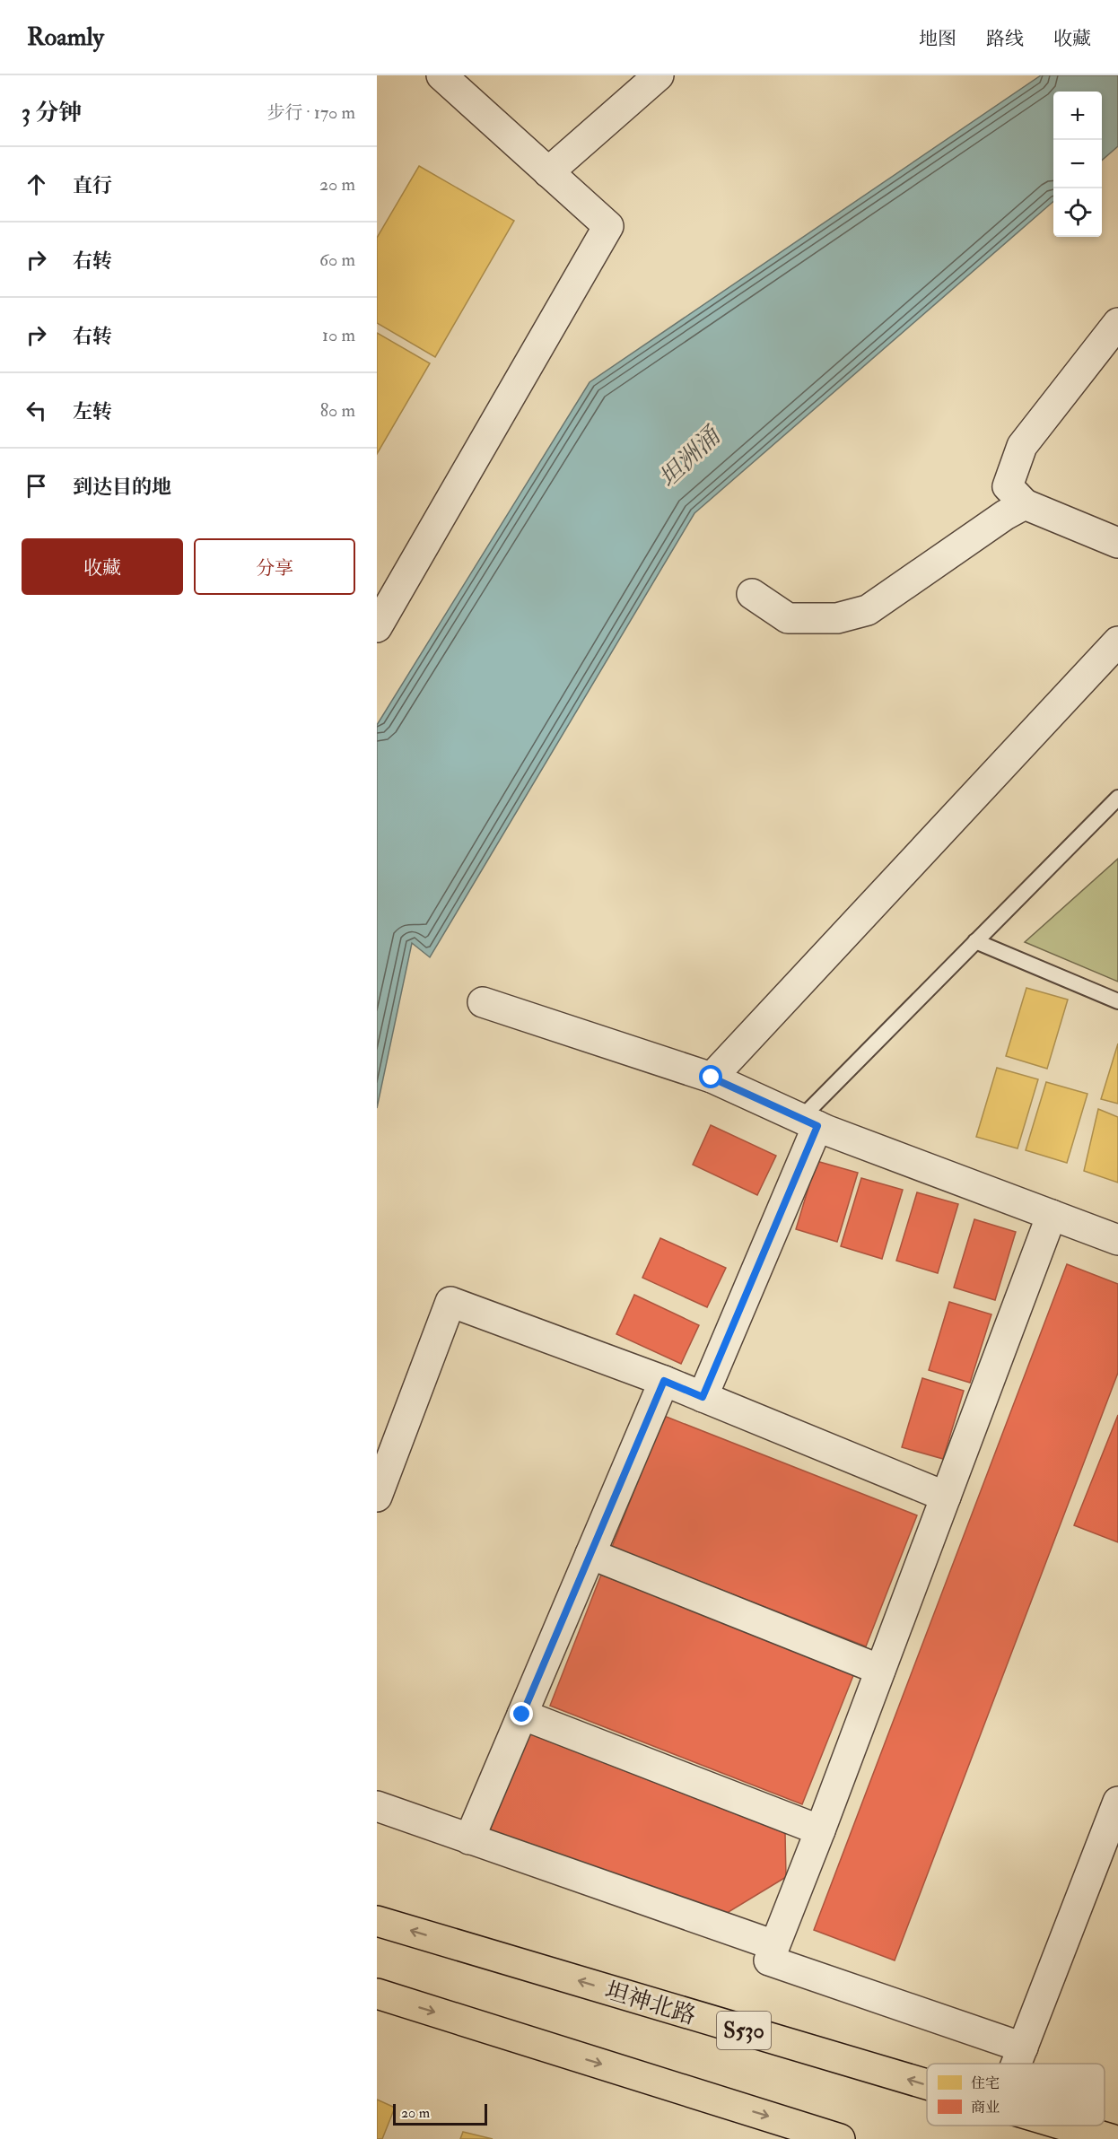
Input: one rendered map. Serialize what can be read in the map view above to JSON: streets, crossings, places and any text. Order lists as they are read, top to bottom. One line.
{"streets":{"main road":["坦神北路","S530"]},"water":["坦洲涌"],"legend":["住宅","商业"],"scale_bar":"20 m","page":{"header":"Roamly","nav":["地图","路线","收藏"],"heading":["3 分钟","步行 · 170 m"],"map_buttons":["+","−"],"list":[["直行","20 m"],["右转","60 m"],["右转","10 m"],["左转","80 m"],"到达目的地"],"buttons":["收藏","分享"],"scale":"20 m"}}
